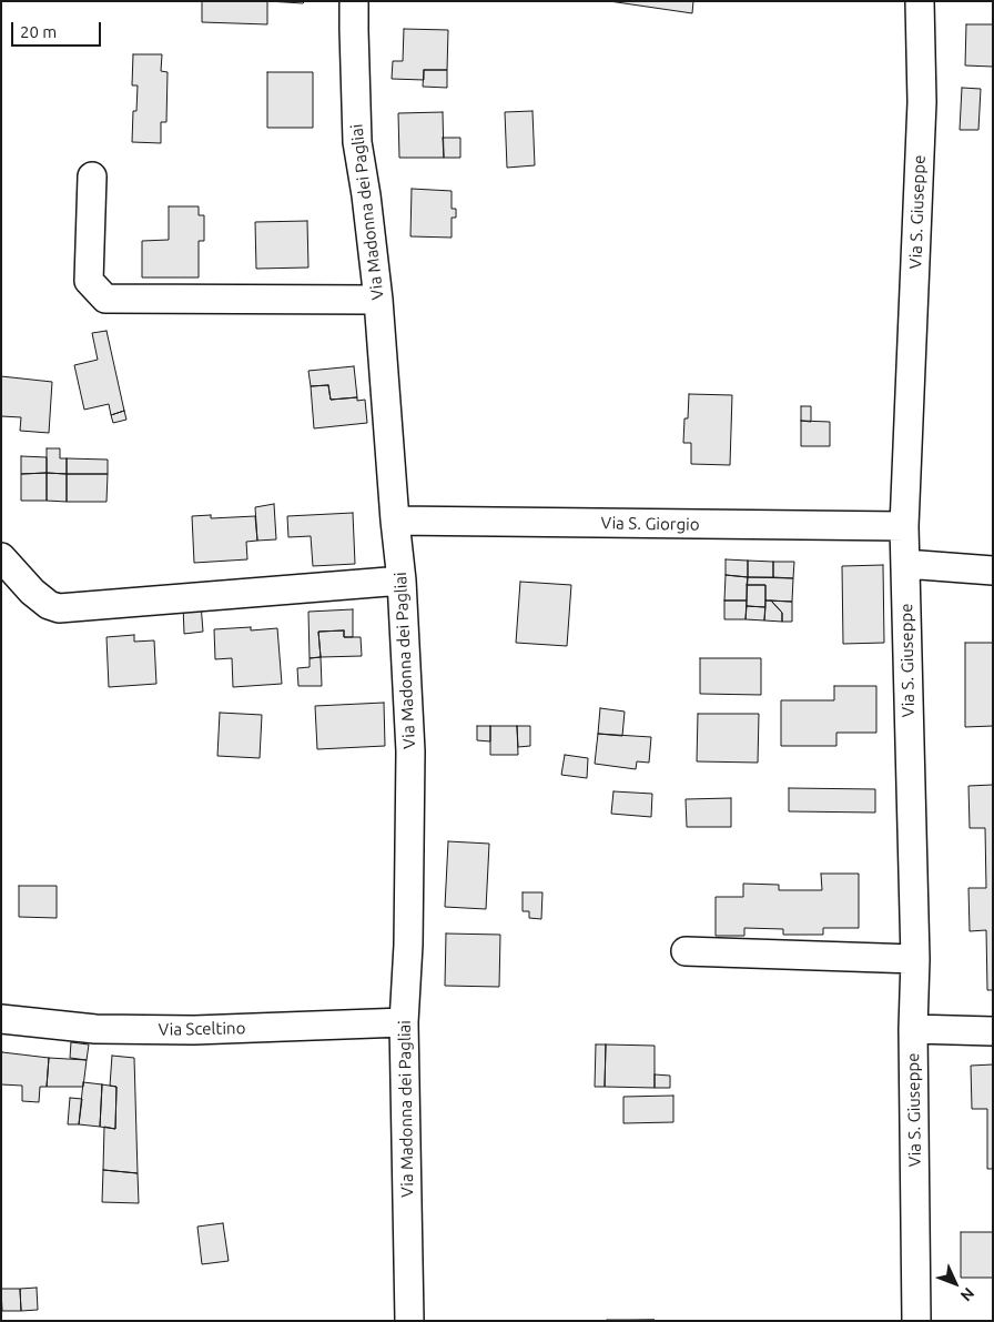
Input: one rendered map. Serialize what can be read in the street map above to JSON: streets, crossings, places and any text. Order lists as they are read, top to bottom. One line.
{"streets":{"street":["Via Madonna dei Pagliai","Via S. Giuseppe","Via S. Giorgio","Via Sceltino"]},"crossings":[["Via Madonna dei Pagliai","Via S. Giorgio"],["Via Madonna dei Pagliai","Via Sceltino"],["Via S. Giuseppe","Via S. Giorgio"]],"scale_bar":"20 m","north":"bottom right"}
